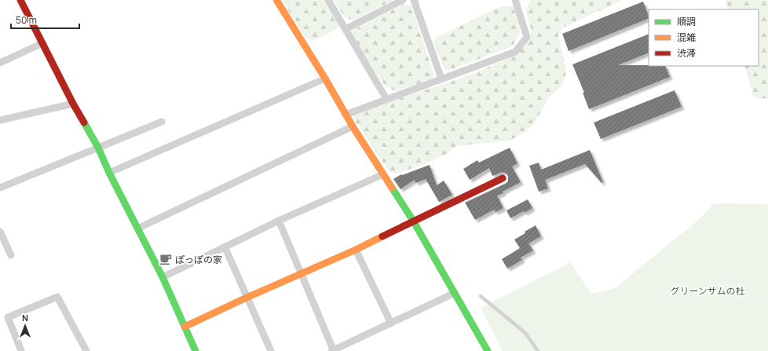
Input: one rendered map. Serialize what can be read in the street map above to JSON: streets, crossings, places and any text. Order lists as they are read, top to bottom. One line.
{"parks":["グリーンサムの杜"],"places":{"cafe":["ぽっぽの家"]},"legend":["順調","混雑","渋滞"],"scale_bar":"50 m","north":"top"}
